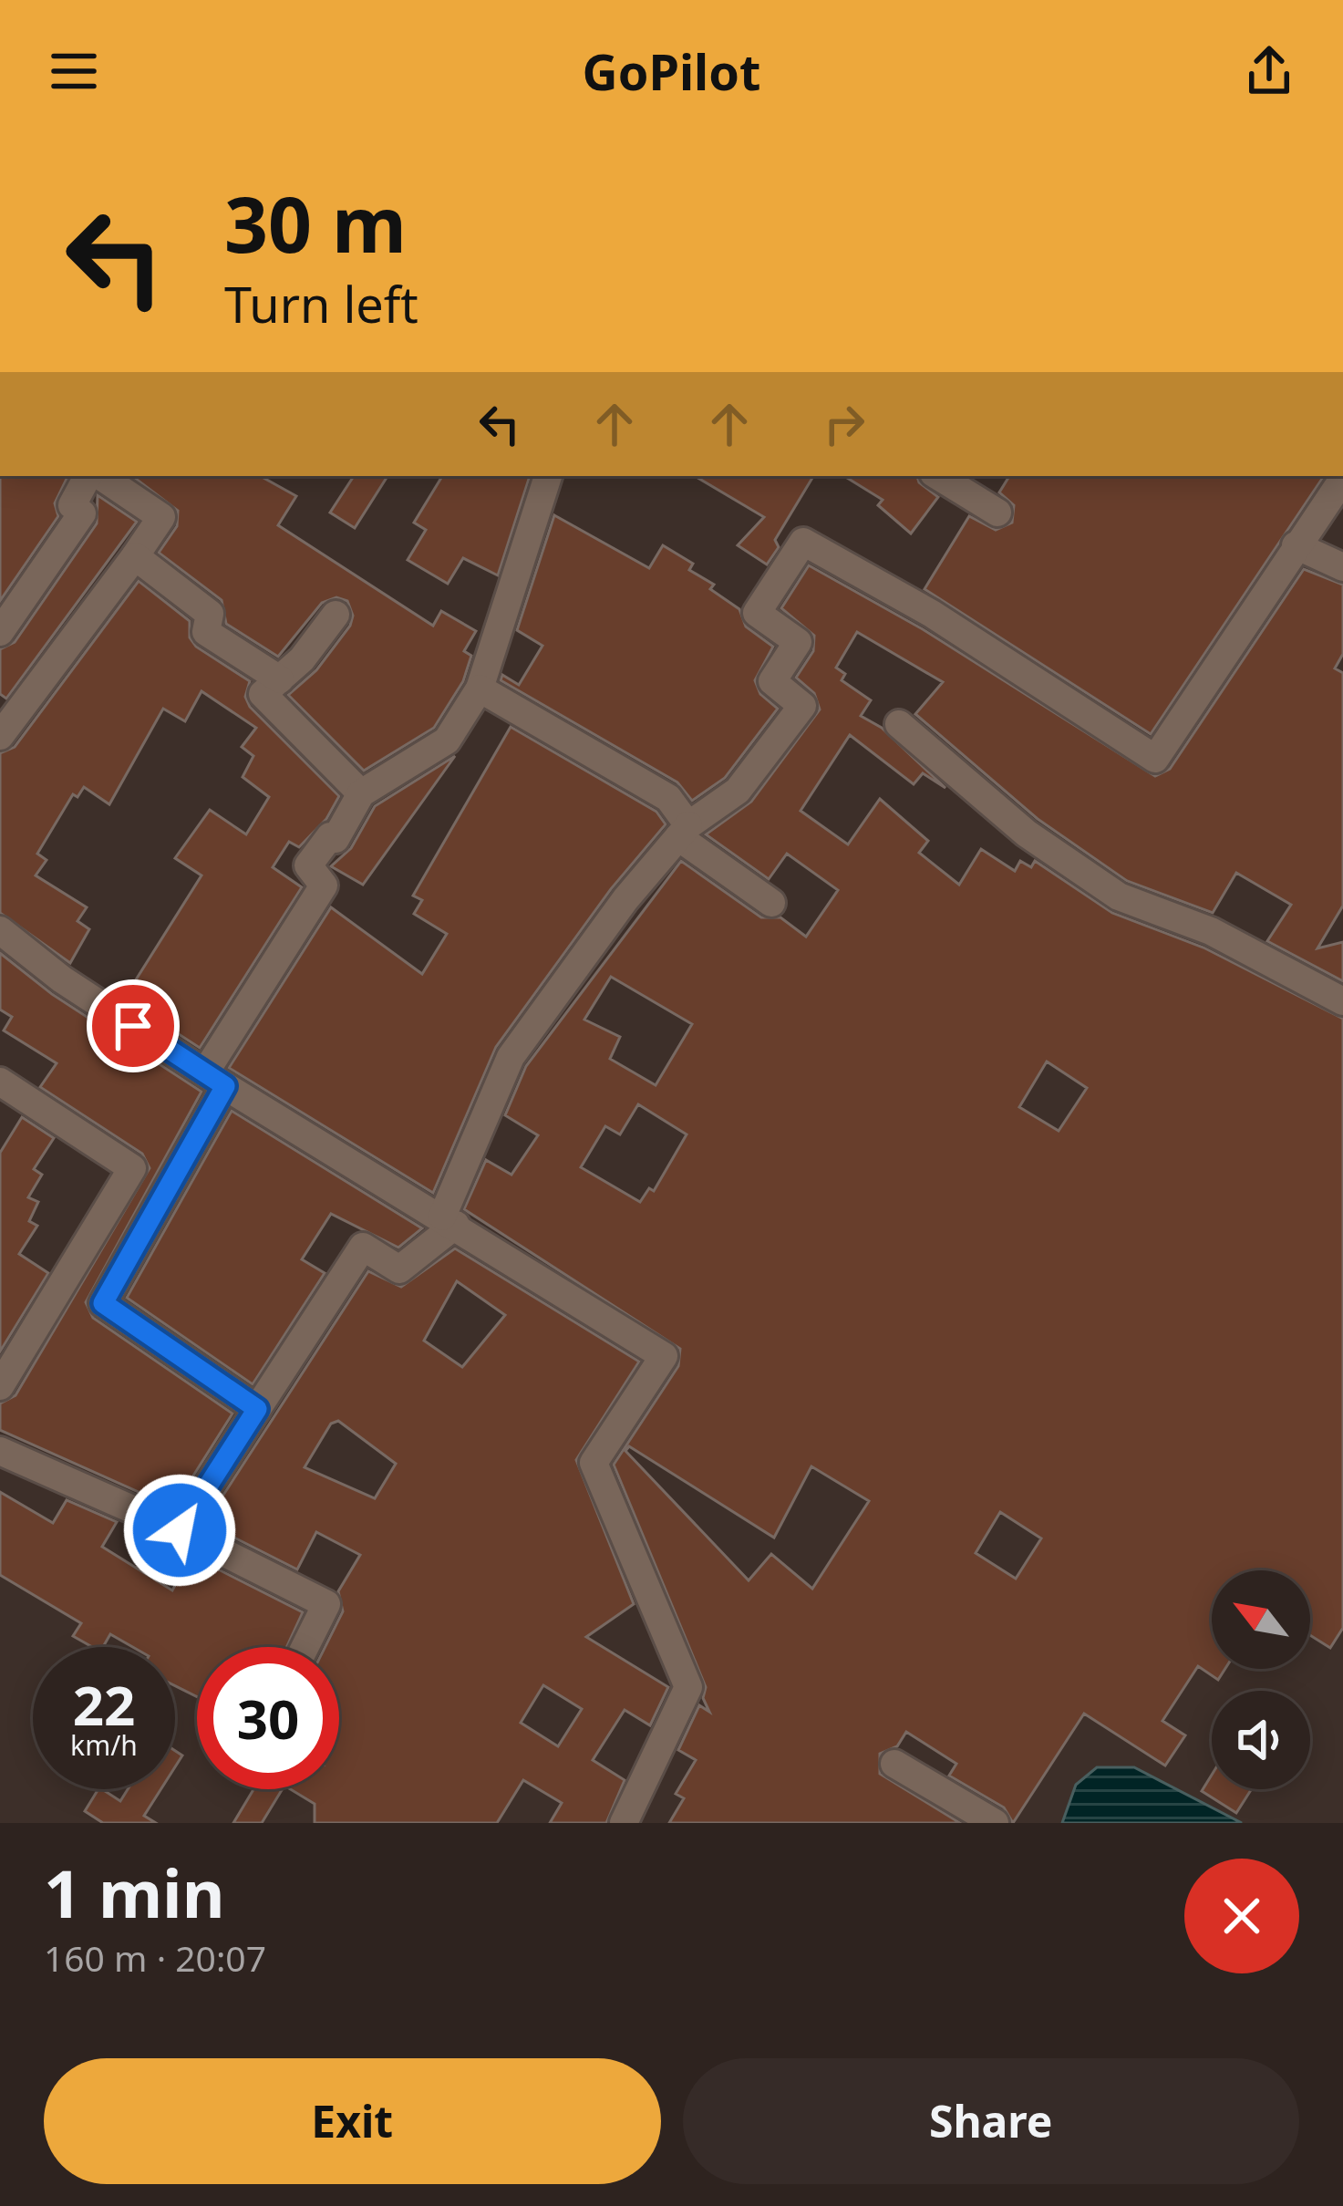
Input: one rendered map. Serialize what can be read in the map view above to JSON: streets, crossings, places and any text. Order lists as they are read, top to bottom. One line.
{"north":"top left","page":{"header":"GoPilot","turn":["30 m","Turn left"],"speed":"22 km/h","limit":"30","heading":["1 min","160 m · 20:07"],"buttons":["Exit","Share"]}}
